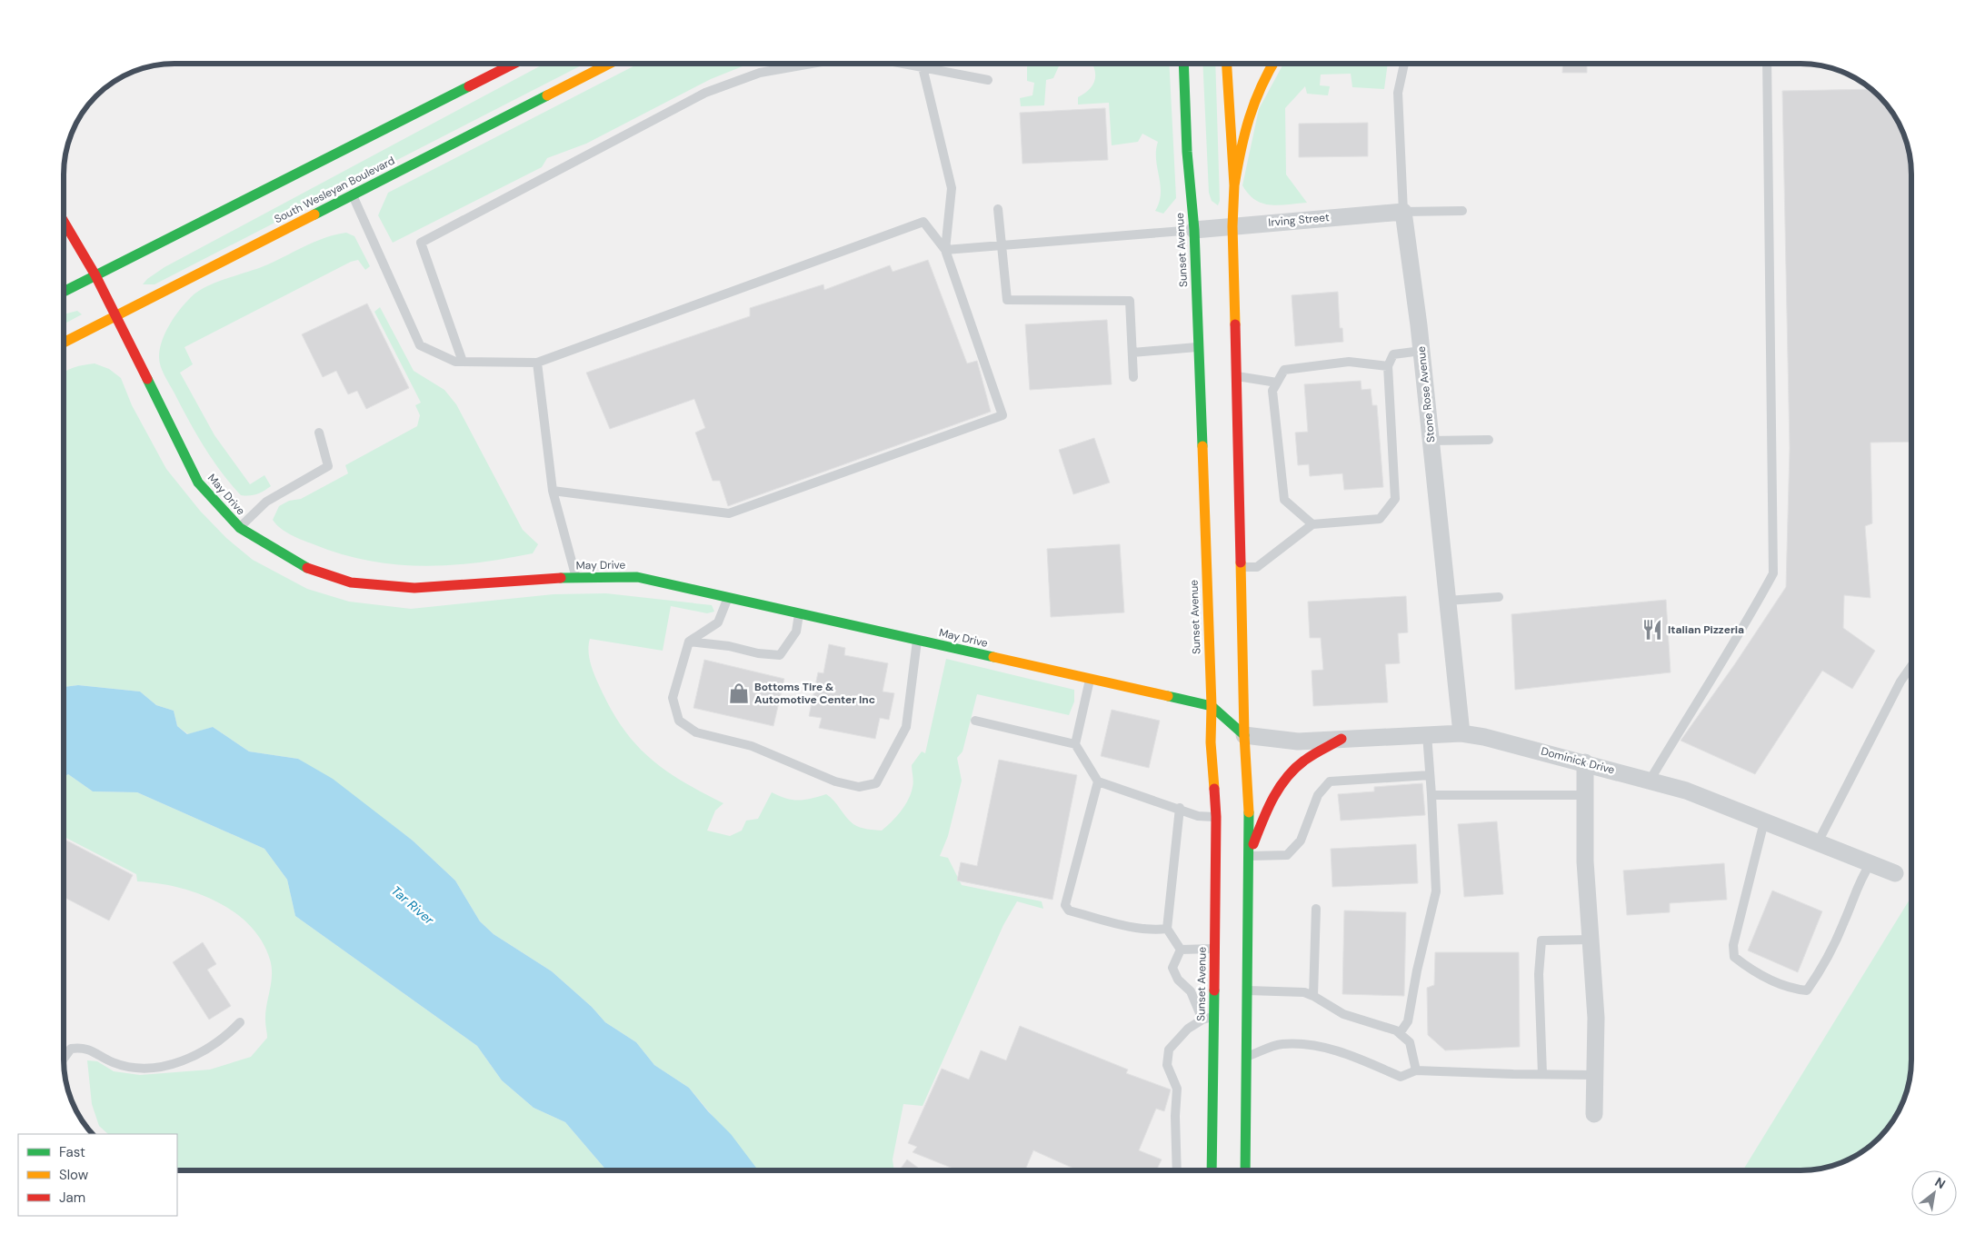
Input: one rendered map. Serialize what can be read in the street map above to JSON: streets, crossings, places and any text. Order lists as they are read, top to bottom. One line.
{"streets":{"main road":["South Wesleyan Boulevard","Sunset Avenue","May Drive"],"street":["Irving Street","Stone Rose Avenue","Dominick Drive"]},"crossings":[["South Wesleyan Boulevard","May Drive"],["Irving Street","Sunset Avenue"],["Irving Street","Stone Rose Avenue"],["Sunset Avenue","May Drive"],["Stone Rose Avenue","Dominick Drive"],["May Drive","Dominick Drive"]],"water":["Tar River"],"places":{"restaurant":["Italian Pizzeria"],"shop":["Bottoms Tire & Automotive Center Inc"]},"legend":["Fast","Slow","Jam"],"north":"top right"}
